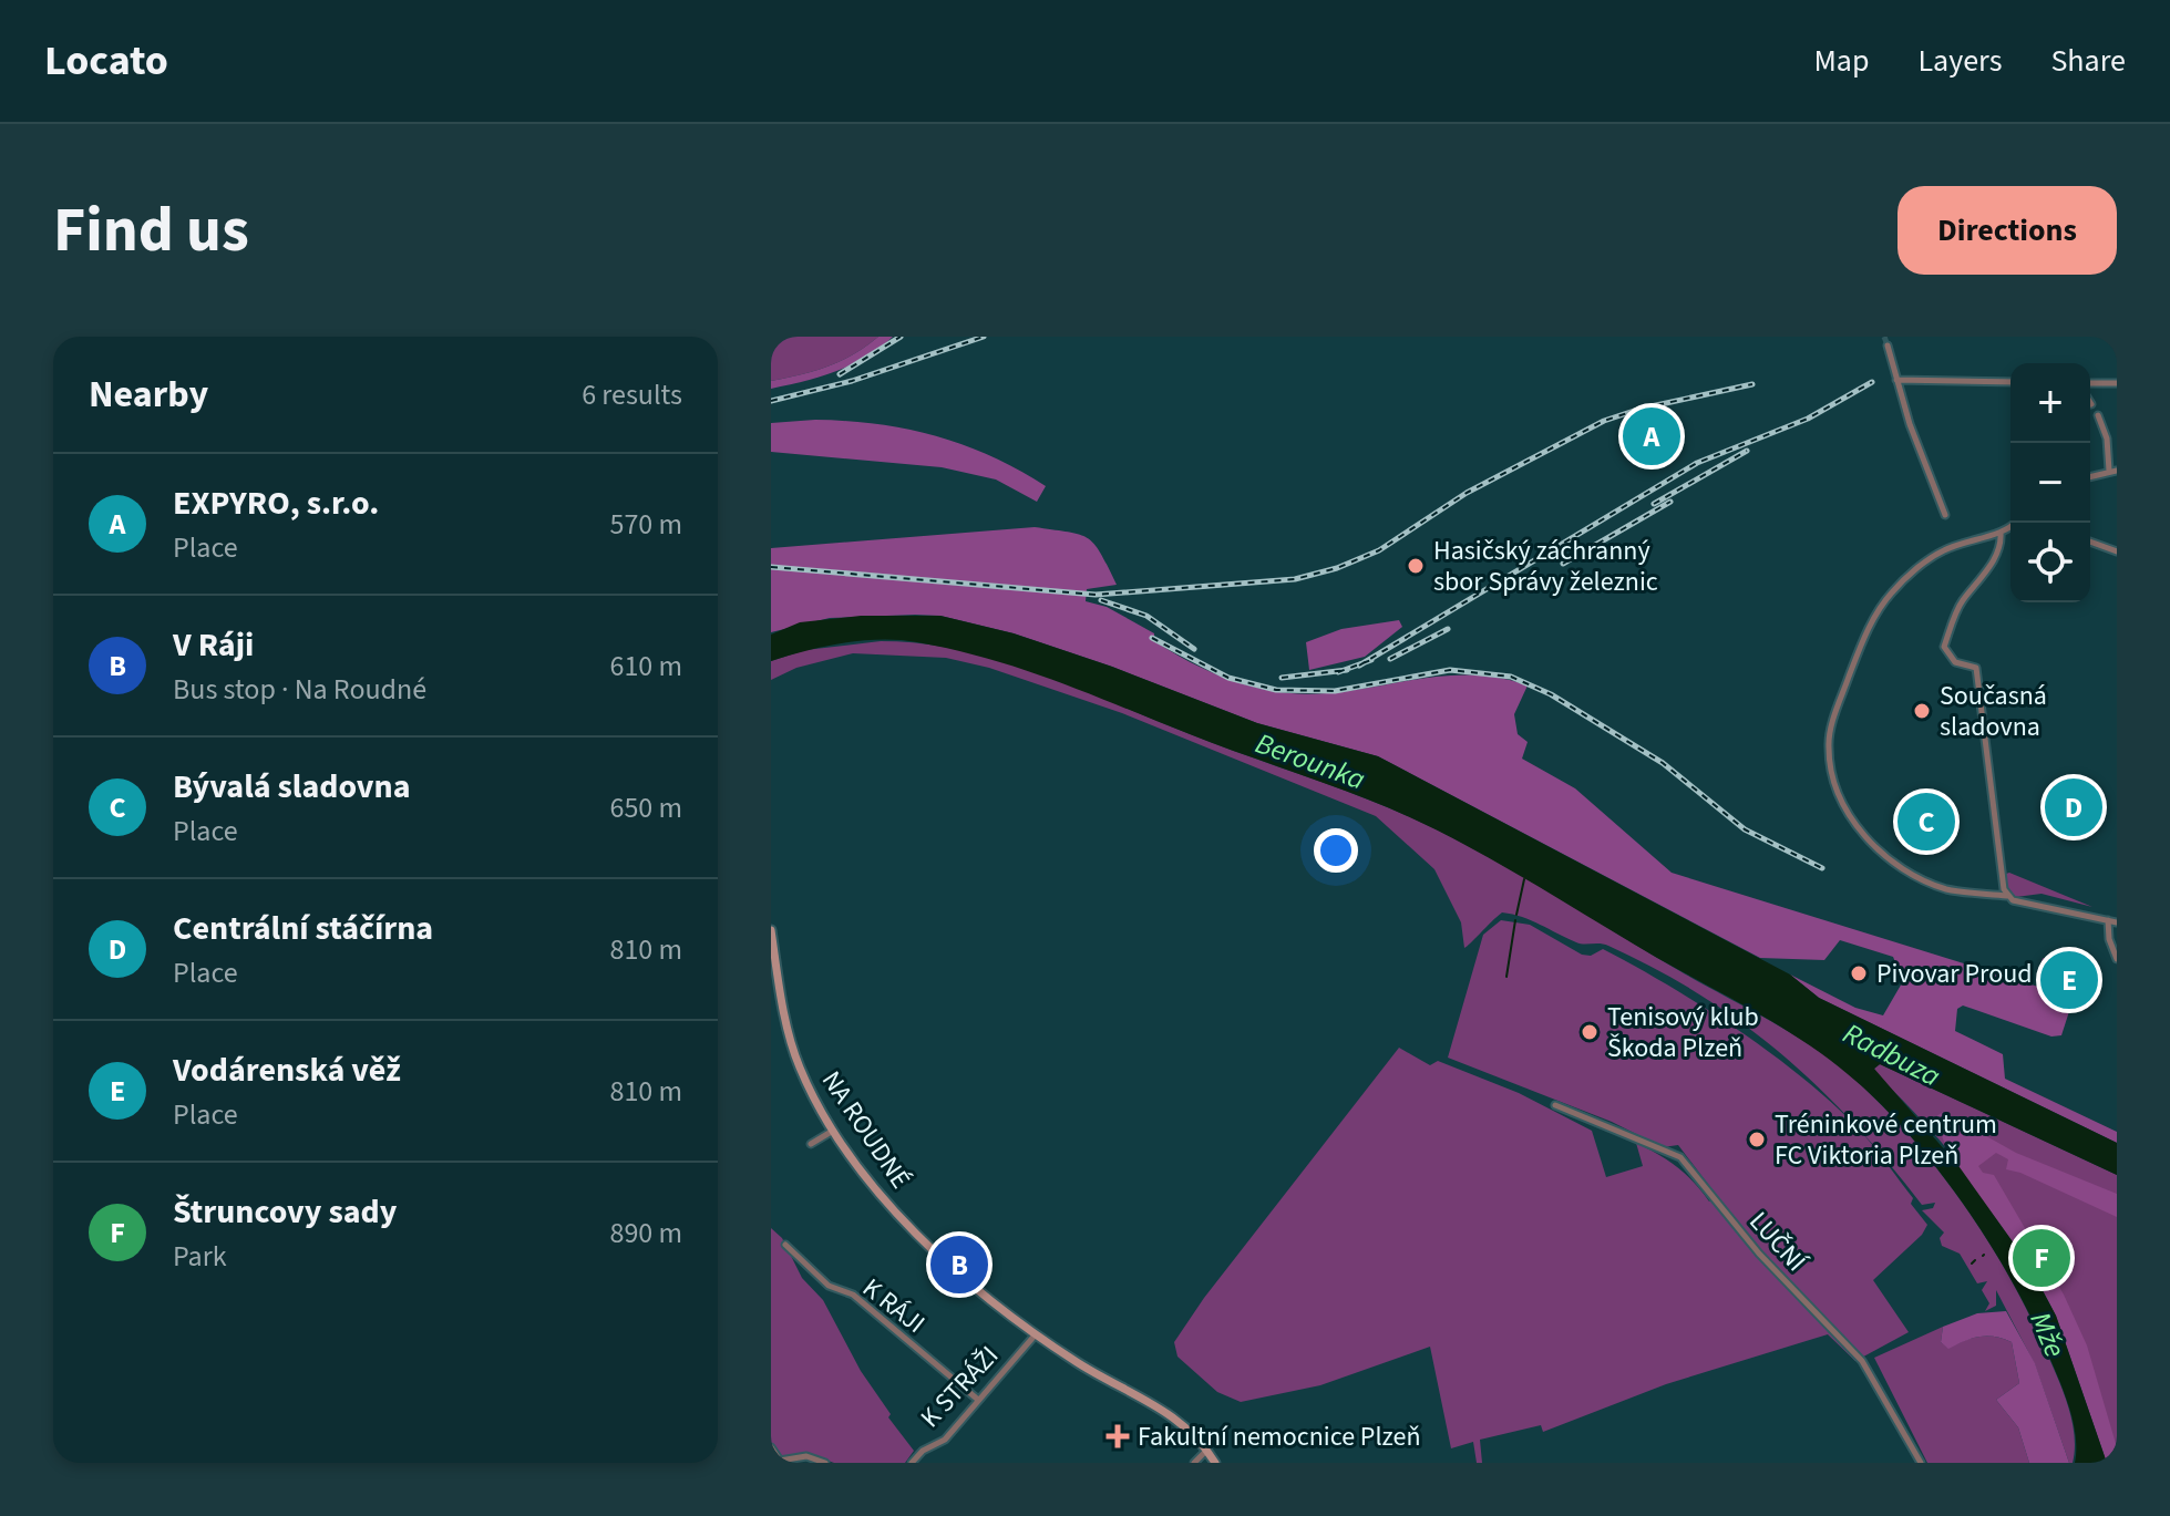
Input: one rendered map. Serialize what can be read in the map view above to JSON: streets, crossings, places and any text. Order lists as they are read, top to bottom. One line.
{"streets":{"street":["NA ROUDNÉ","LUČNÍ","K RÁJI","K STRÁŽI"]},"crossings":[["NA ROUDNÉ","K STRÁŽI"],["K RÁJI","K STRÁŽI"]],"water":["Berounka","Radbuza","Mže"],"places":{"other":["Hasičský záchranný sbor Správy železnic","Současná sladovna","Pivovar Proud","Tenisový klub Škoda Plzeň","Tréninkové centrum FC Viktoria Plzeň"],"health":["Fakultní nemocnice Plzeň"]},"page":{"header":"Locato","nav":["Map","Layers","Share"],"buttons":"Directions","title":"Find us","heading":["Nearby","6 results"],"map_buttons":["+","−"],"pins":["A","D","C","E","F","B"],"list":[{"mark":"A","name":"EXPYRO, s.r.o.","note":"Place","value":"570 m"},{"mark":"B","name":"V Ráji","note":"Bus stop · Na Roudné","value":"610 m"},{"mark":"C","name":"Bývalá sladovna","note":"Place","value":"650 m"},{"mark":"D","name":"Centrální stáčírna","note":"Place","value":"810 m"},{"mark":"E","name":"Vodárenská věž","note":"Place","value":"810 m"},{"mark":"F","name":"Štruncovy sady","note":"Park","value":"890 m"}]}}
